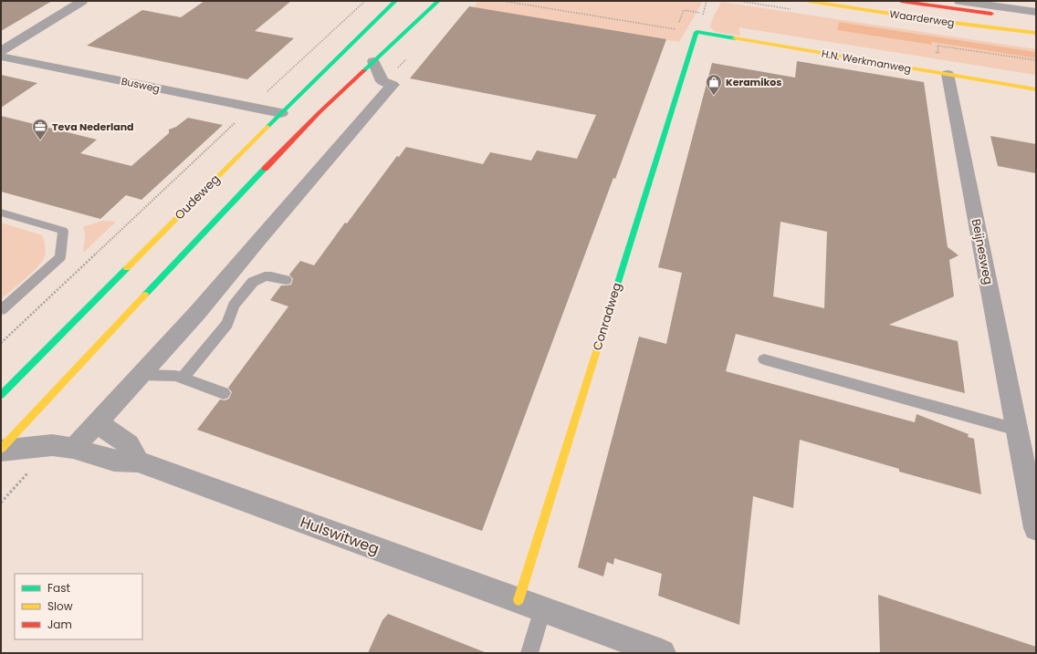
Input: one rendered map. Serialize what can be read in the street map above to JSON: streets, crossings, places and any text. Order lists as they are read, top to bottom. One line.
{"streets":{"main road":["Waarderweg","H.N. Werkmanweg","Oudeweg","Conradweg"],"street":["Busweg","Beijnesweg","Hulswitweg"]},"crossings":[["H.N. Werkmanweg","Beijnesweg"],["H.N. Werkmanweg","Conradweg"],["Busweg","Oudeweg"],["Conradweg","Hulswitweg"]],"places":{"shop":["Keramikos"],"office":["Teva Nederland"]},"legend":["Fast","Slow","Jam"]}
